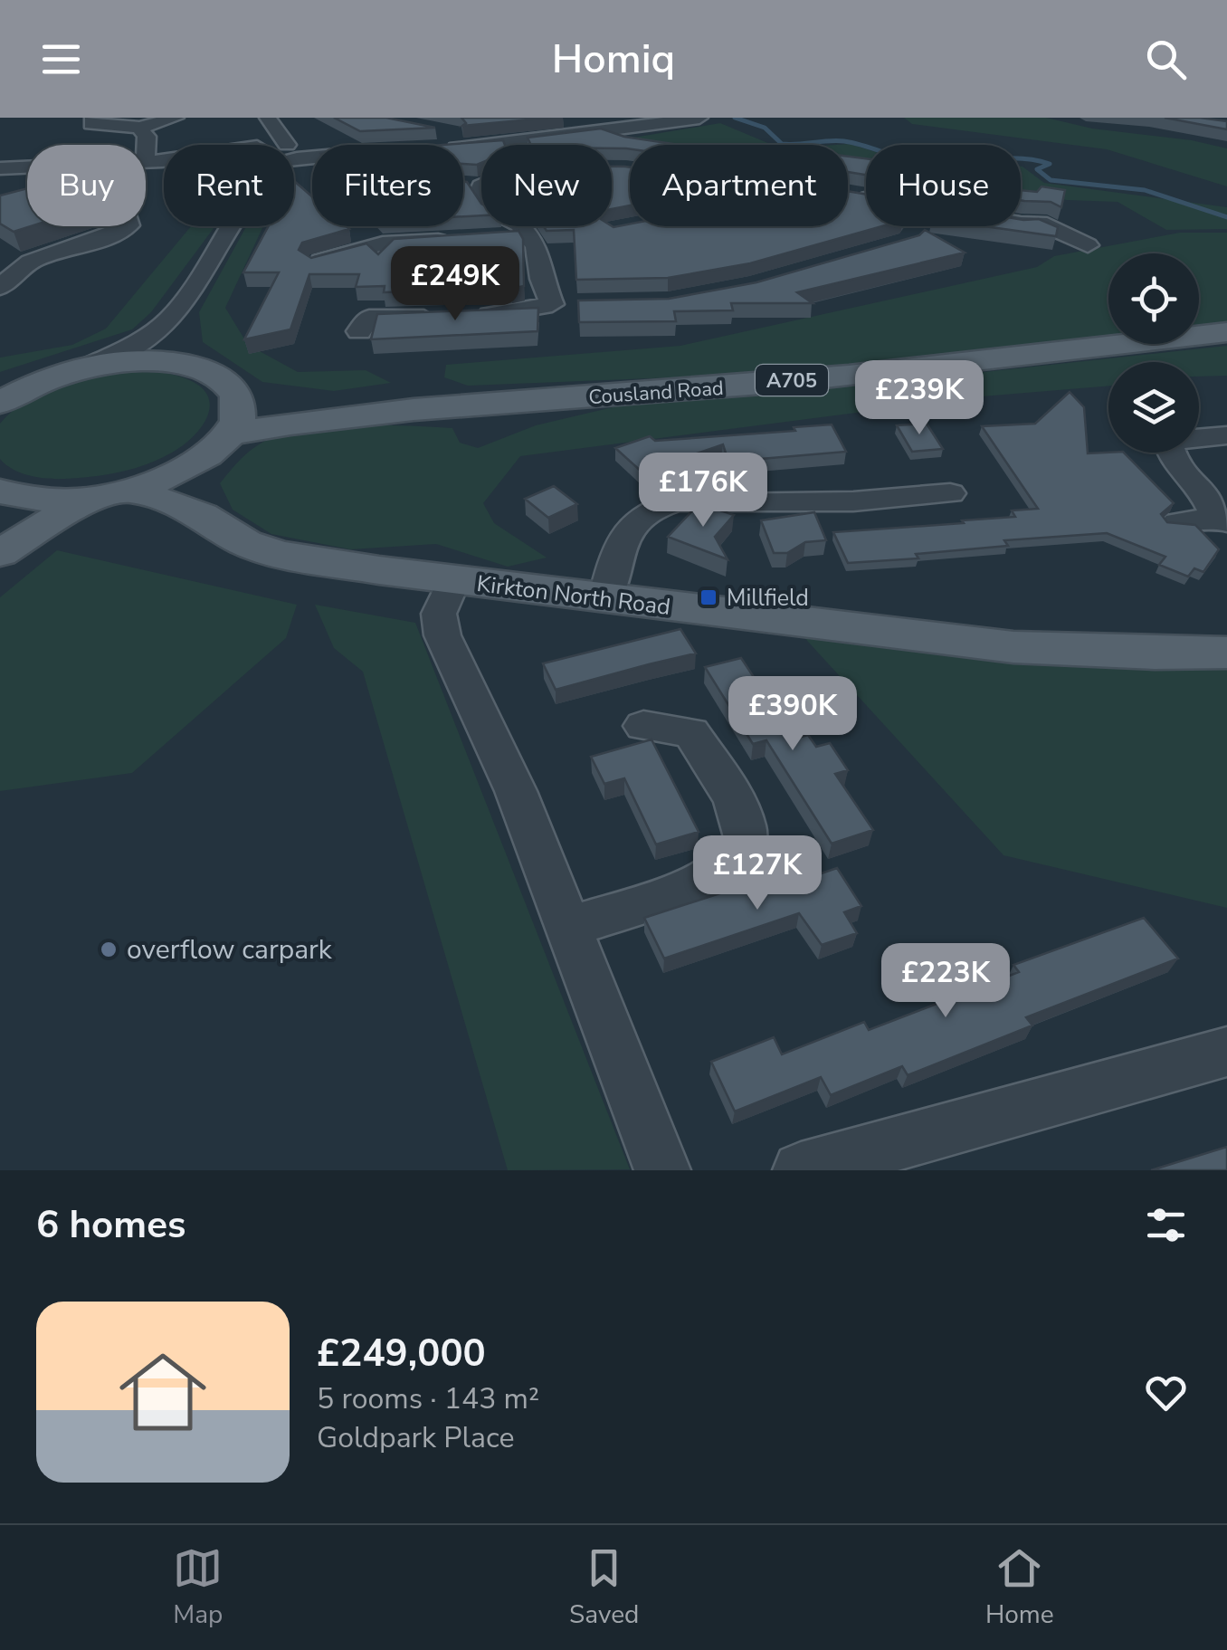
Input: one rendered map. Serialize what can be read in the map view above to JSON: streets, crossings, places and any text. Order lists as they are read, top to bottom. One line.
{"streets":{"main road":["A705","Cousland Road","Kirkton North Road"]},"places":{"transit":["Millfield"],"other":["overflow carpark"]},"page":{"header":"Homiq","chip":["Buy","Rent","Filters","New","Apartment","House"],"price":["£249K","£239K","£176K","£390K","£127K","£223K"],"heading":"6 homes","list":[{"name":"£249,000","note":"5 rooms · 143 m² · Goldpark Place"}],"tabs":["Map","Saved","Home"]}}
